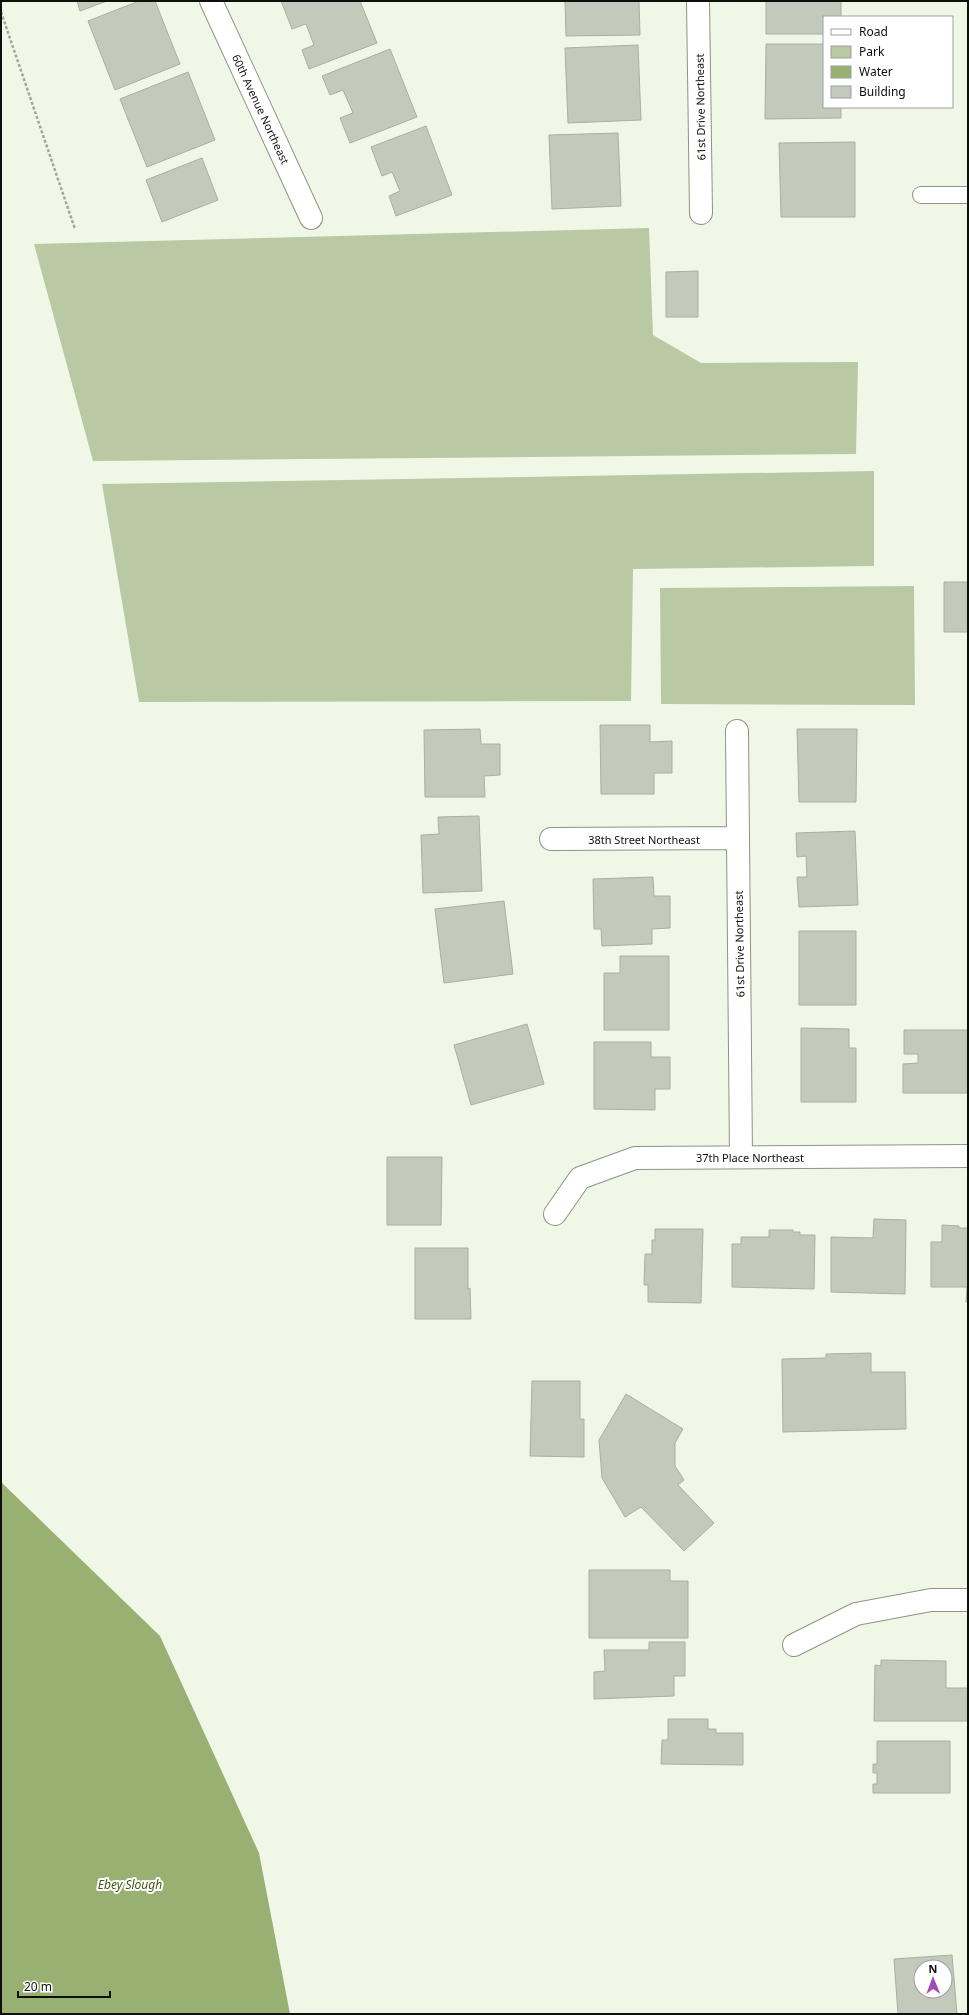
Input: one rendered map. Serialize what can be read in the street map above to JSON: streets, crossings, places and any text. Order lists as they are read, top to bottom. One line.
{"streets":{"street":["61st Drive Northeast","60th Avenue Northeast","38th Street Northeast","37th Place Northeast"]},"crossings":[["61st Drive Northeast","38th Street Northeast"],["61st Drive Northeast","37th Place Northeast"]],"water":["Ebey Slough"],"legend":["Road","Park","Water","Building"],"scale_bar":"20 m","north":"top"}
